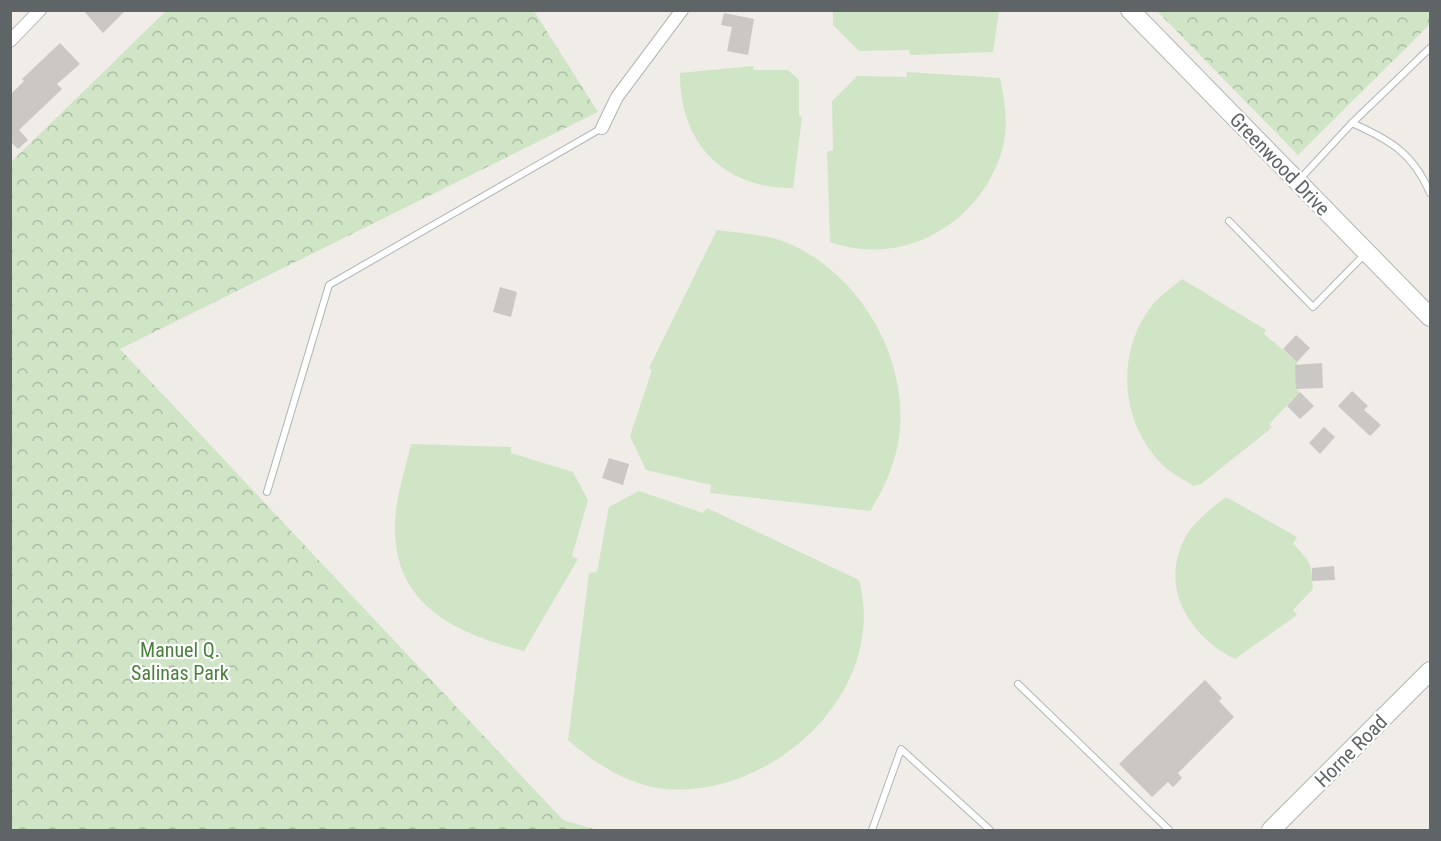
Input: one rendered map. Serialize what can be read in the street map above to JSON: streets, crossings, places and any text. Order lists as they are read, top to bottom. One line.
{"streets":{"main road":["Greenwood Drive","Horne Road"]},"parks":["Manuel Q. Salinas Park"]}
